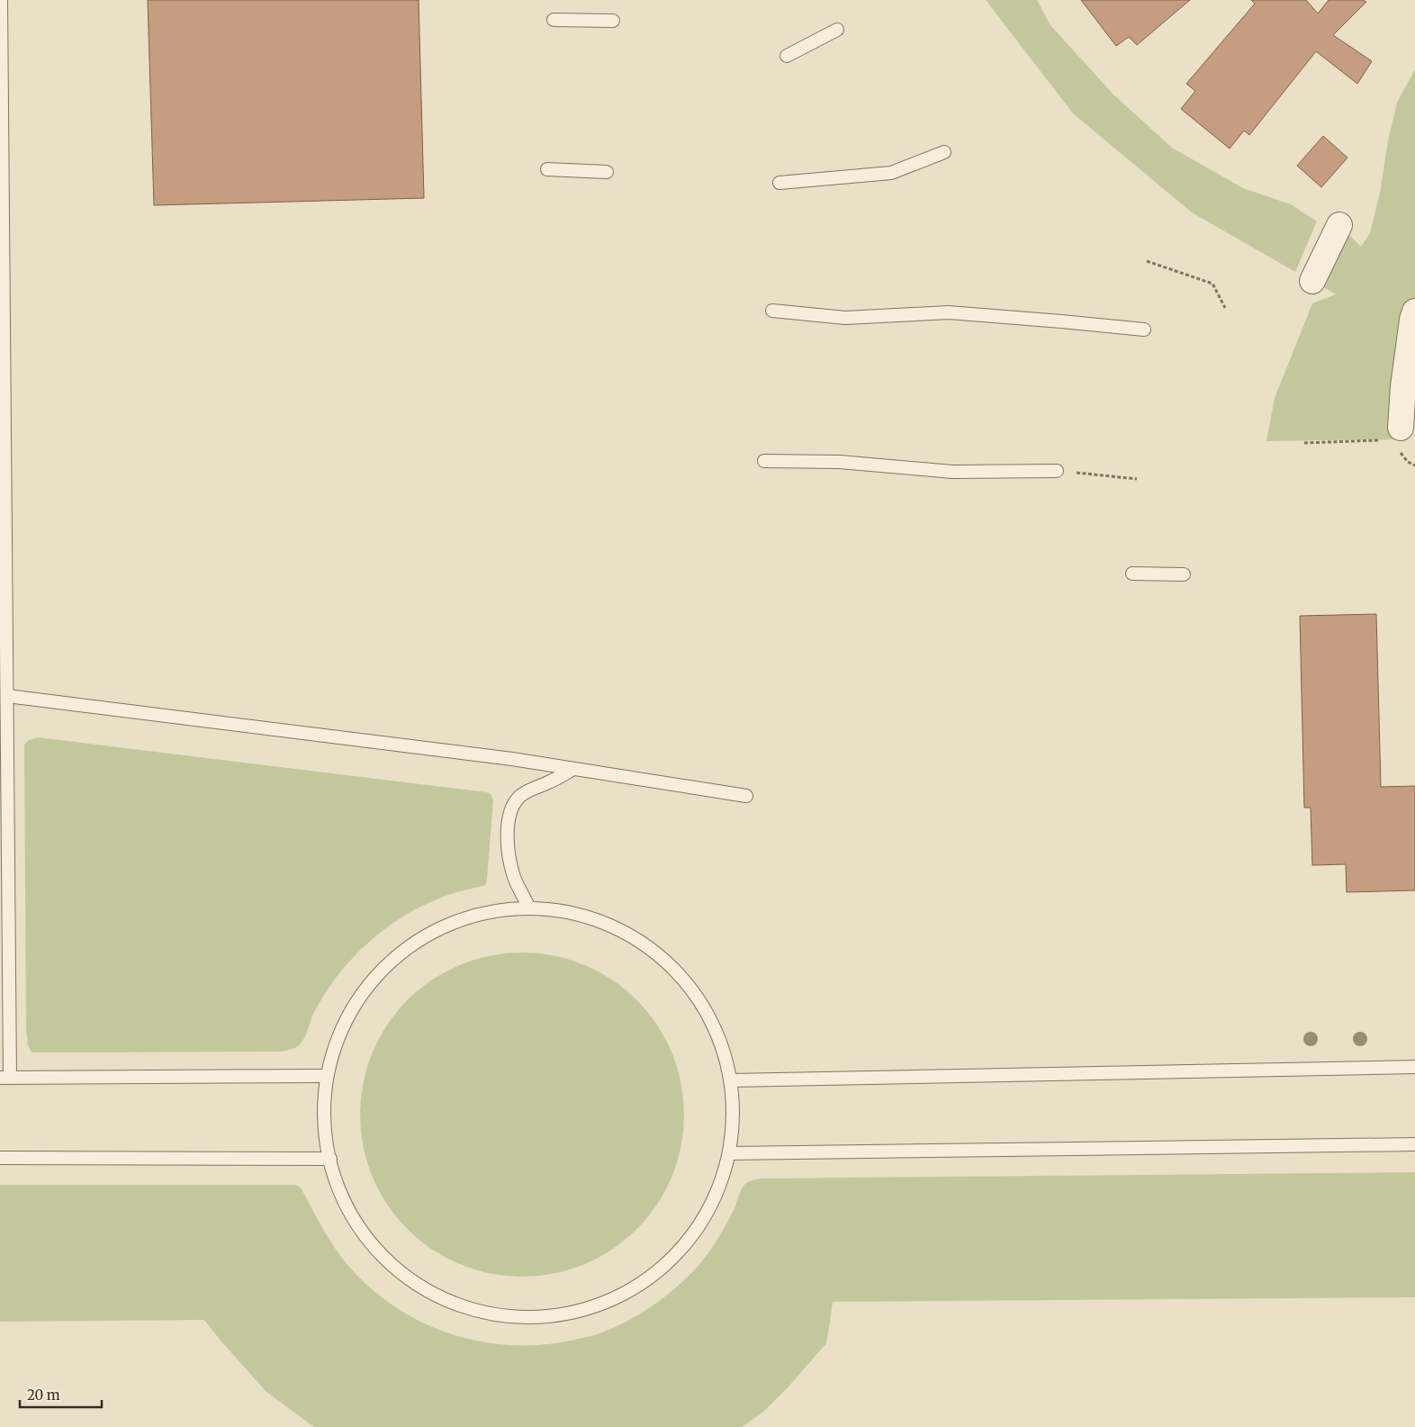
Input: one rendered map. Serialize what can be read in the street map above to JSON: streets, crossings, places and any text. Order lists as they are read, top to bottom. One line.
{"scale_bar":"20 m"}
